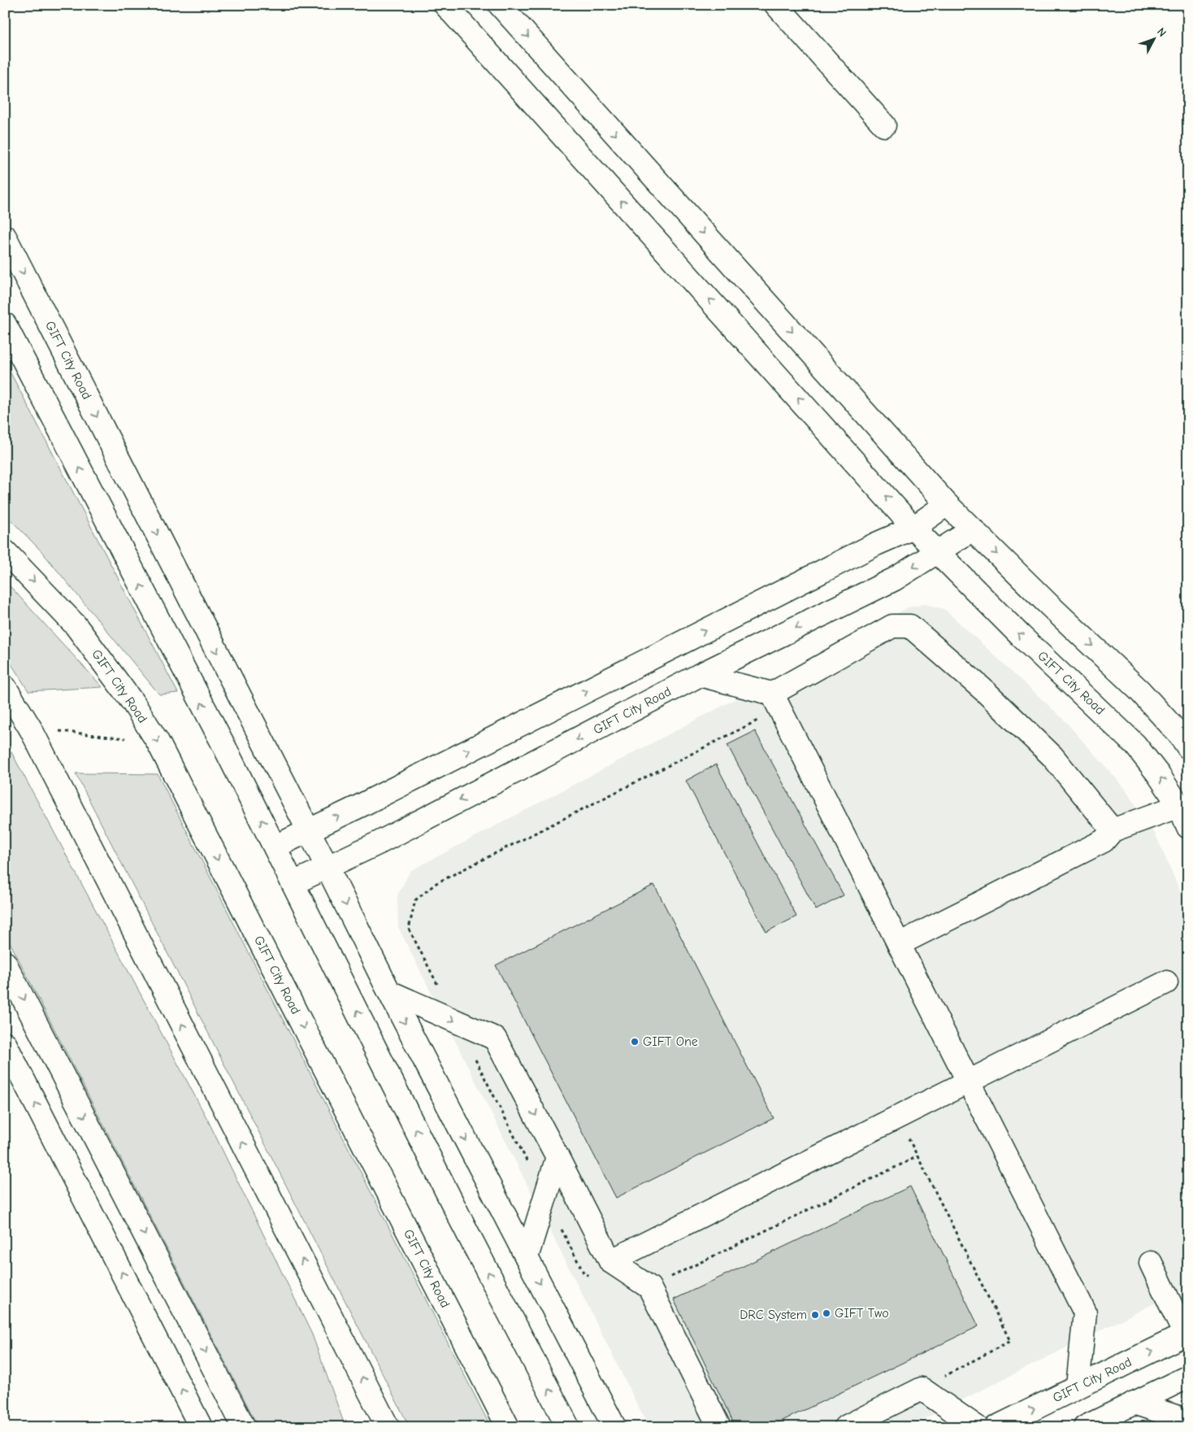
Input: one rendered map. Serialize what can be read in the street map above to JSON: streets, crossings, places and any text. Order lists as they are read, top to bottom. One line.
{"streets":{"street":["GIFT City Road"]},"places":["GIFT One","GIFT Two","DRC System"],"north":"top right"}
